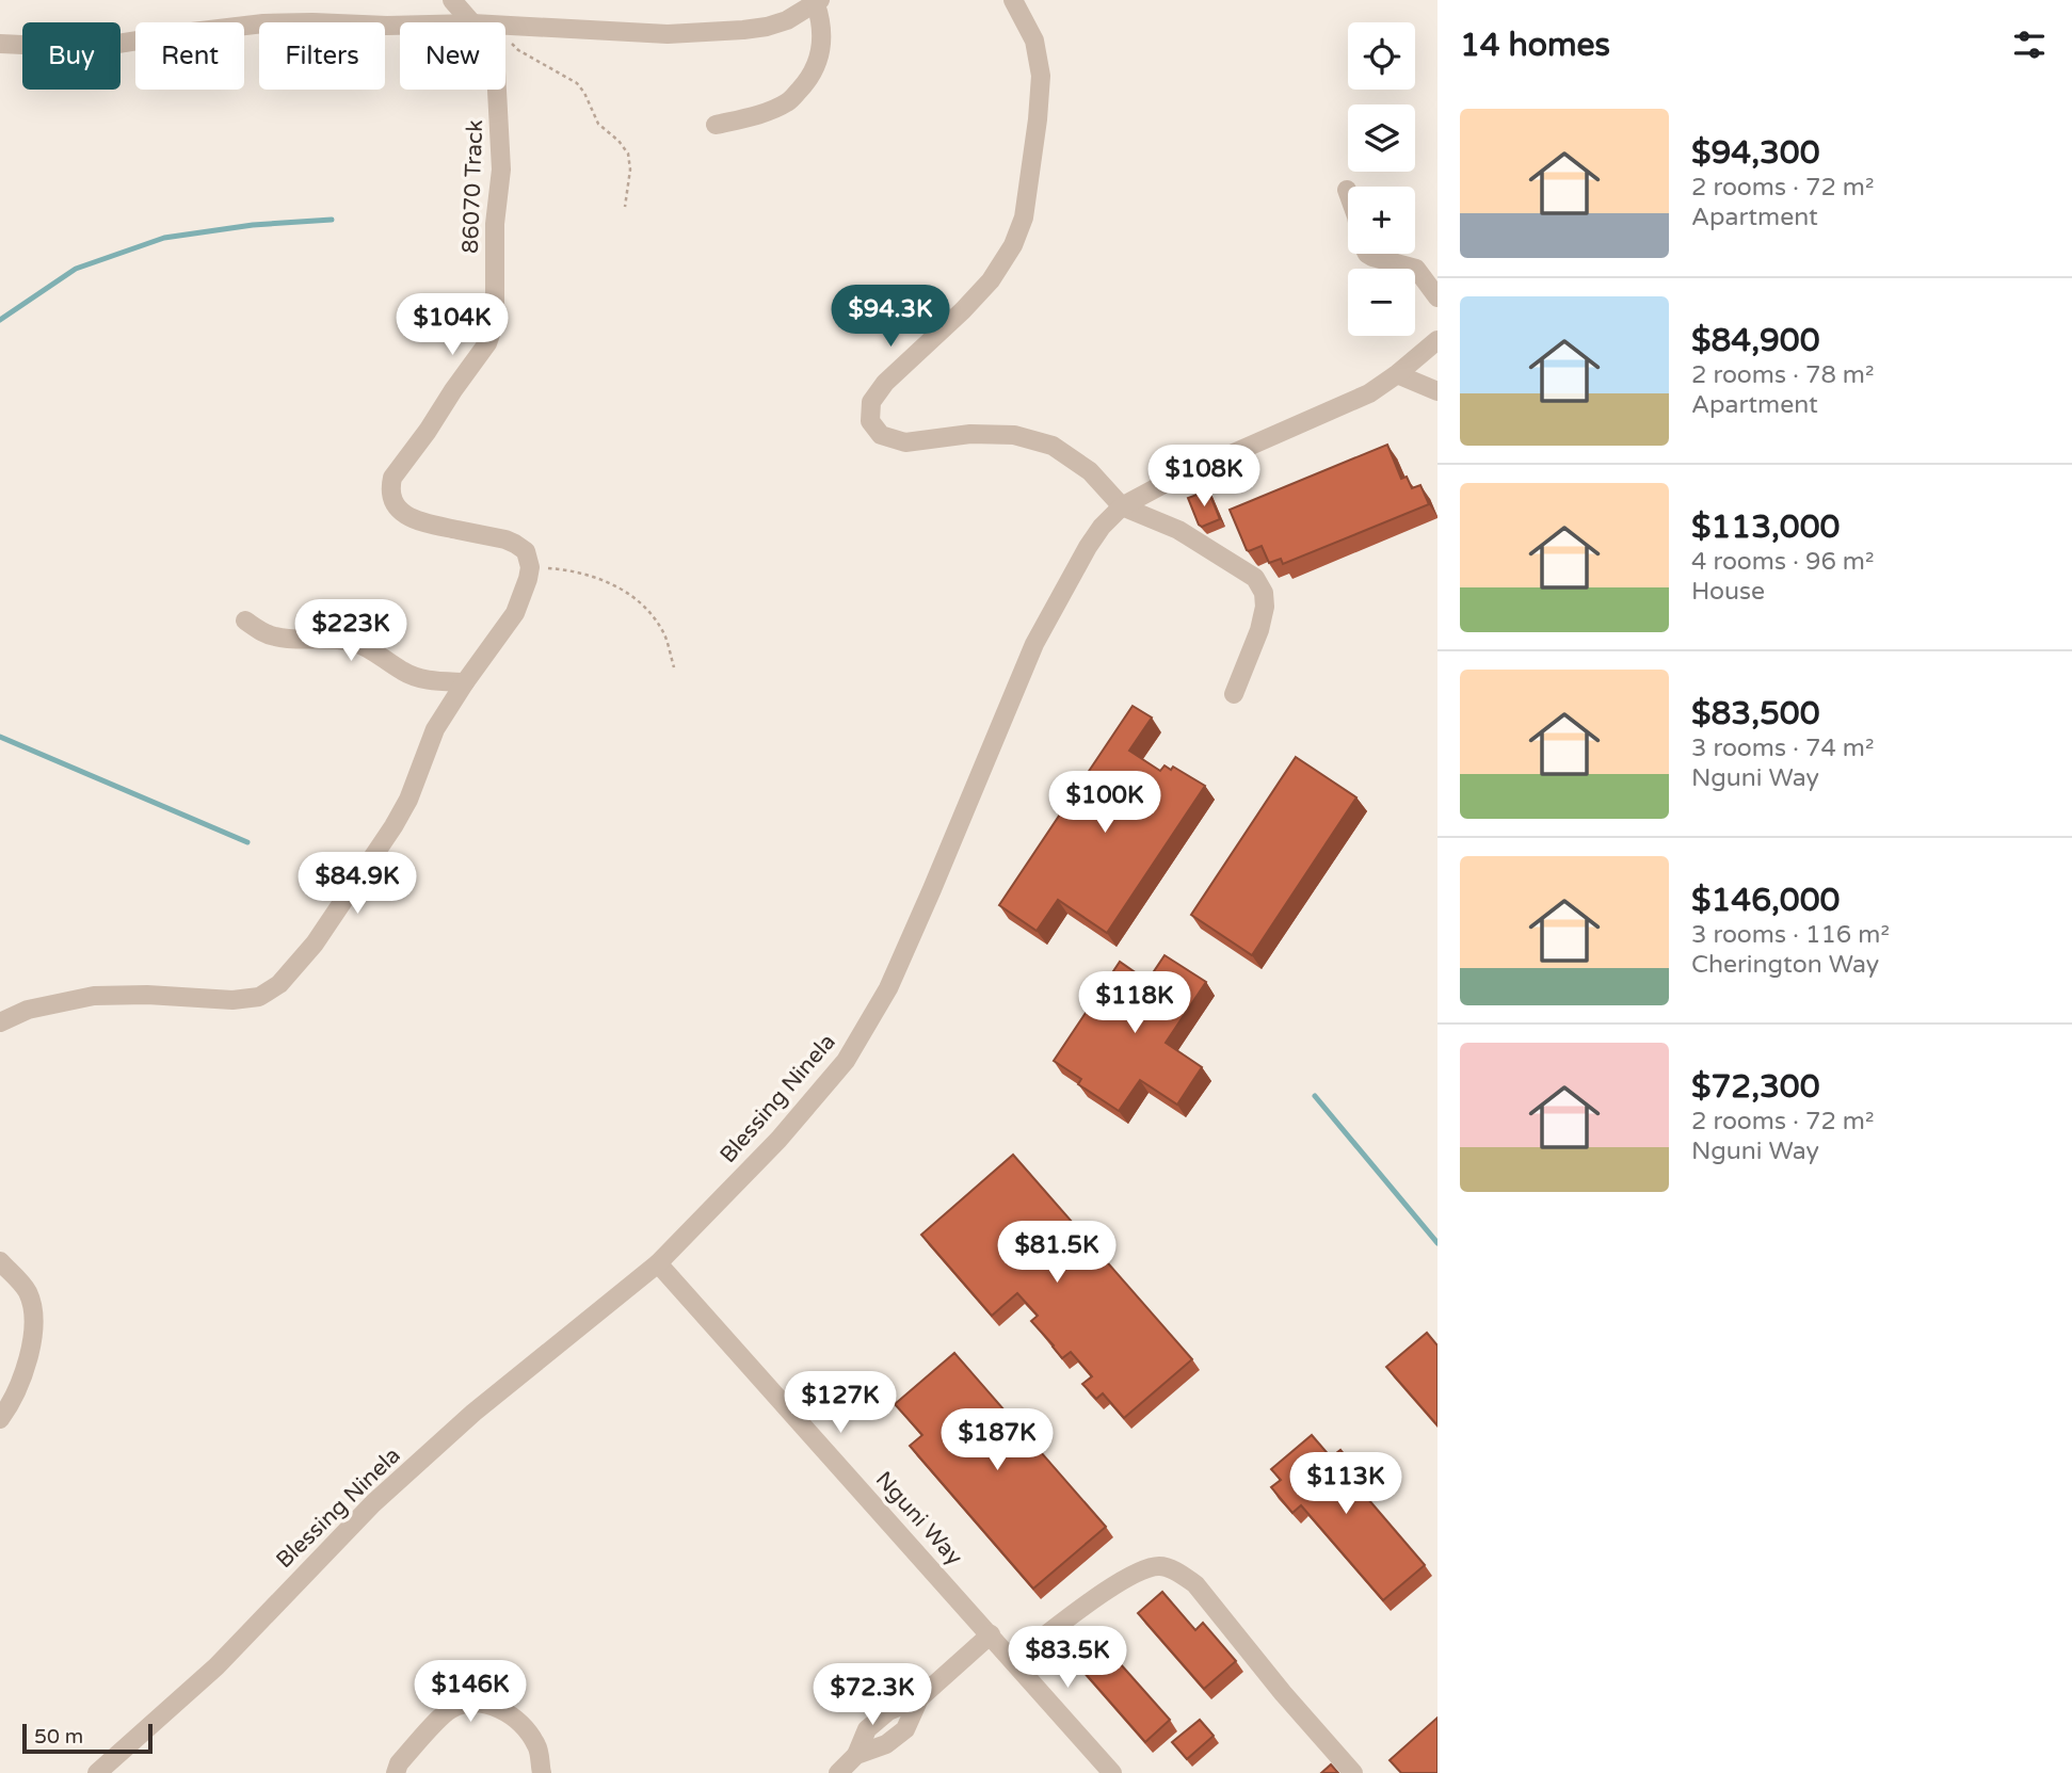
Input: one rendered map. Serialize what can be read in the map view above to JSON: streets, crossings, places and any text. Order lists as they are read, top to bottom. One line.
{"streets":{"street":["86070 Track","Blessing Ninela","Nguni Way"]},"crossings":[["Blessing Ninela","Nguni Way"]],"scale_bar":"50 m","page":{"heading":"14 homes","map_buttons":["+","−"],"chip":["Buy","Rent","Filters","New"],"list":[{"name":"$94,300","note":"2 rooms · 72 m² · Apartment"},{"name":"$84,900","note":"2 rooms · 78 m² · Apartment"},{"name":"$113,000","note":"4 rooms · 96 m² · House"},{"name":"$83,500","note":"3 rooms · 74 m² · Nguni Way"},{"name":"$146,000","note":"3 rooms · 116 m² · Cherington Way"},{"name":"$72,300","note":"2 rooms · 72 m² · Nguni Way"}],"price":["$94.3K","$104K","$108K","$223K","$100K","$84.9K","$118K","$81.5K","$127K","$187K","$113K","$83.5K","$146K","$72.3K"],"scale":"50 m"}}
